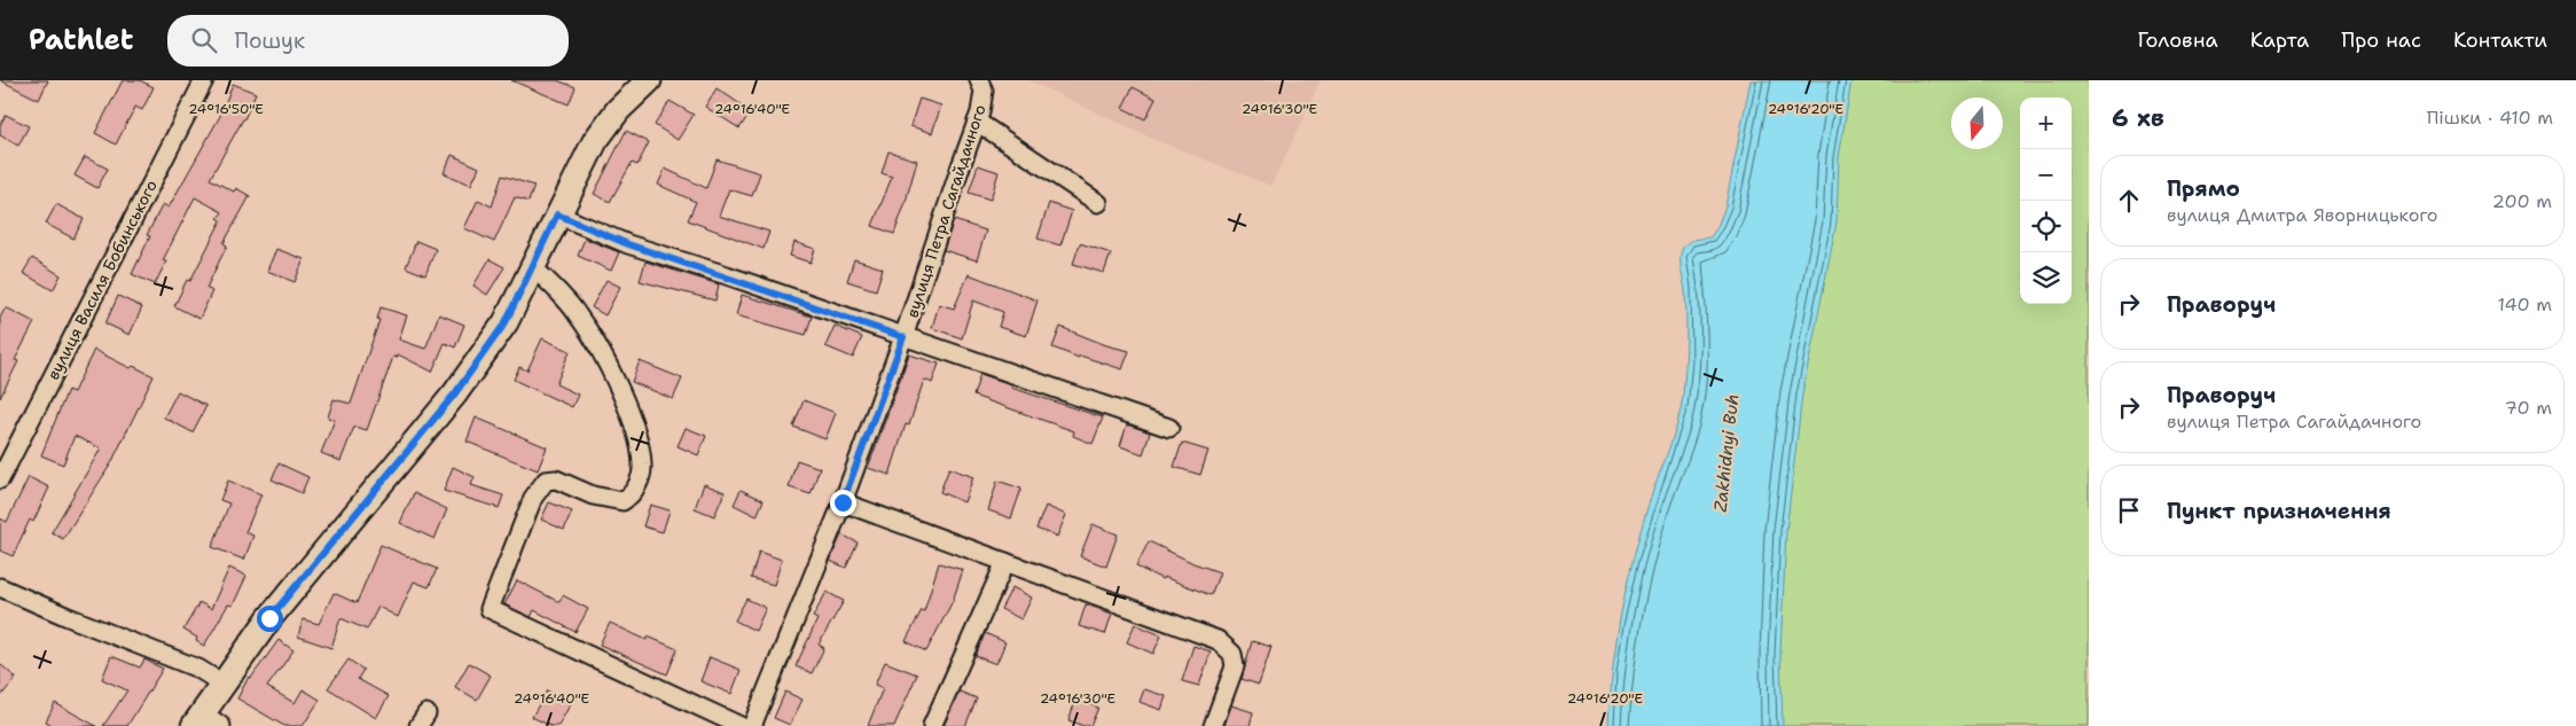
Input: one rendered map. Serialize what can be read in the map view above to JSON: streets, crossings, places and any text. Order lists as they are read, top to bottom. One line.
{"streets":{"street":["вулиця Петра Сагайдачного","вулиця Василя Бобинського"]},"water":["Zakhidnyi Buh"],"north":"bottom","page":{"header":"Pathlet","search":"Пошук","nav":["Головна","Карта","Про нас","Контакти"],"heading":["6 хв","Пішки · 410 m"],"map_buttons":["+","−"],"list":[["Прямо","вулиця Дмитра Яворницького","200 m"],["Праворуч","140 m"],["Праворуч","вулиця Петра Сагайдачного","70 m"],"Пункт призначення"]},"coordinates":["24°16'50\"E","24°16'40\"E","24°16'30\"E","24°16'20\"E"]}
